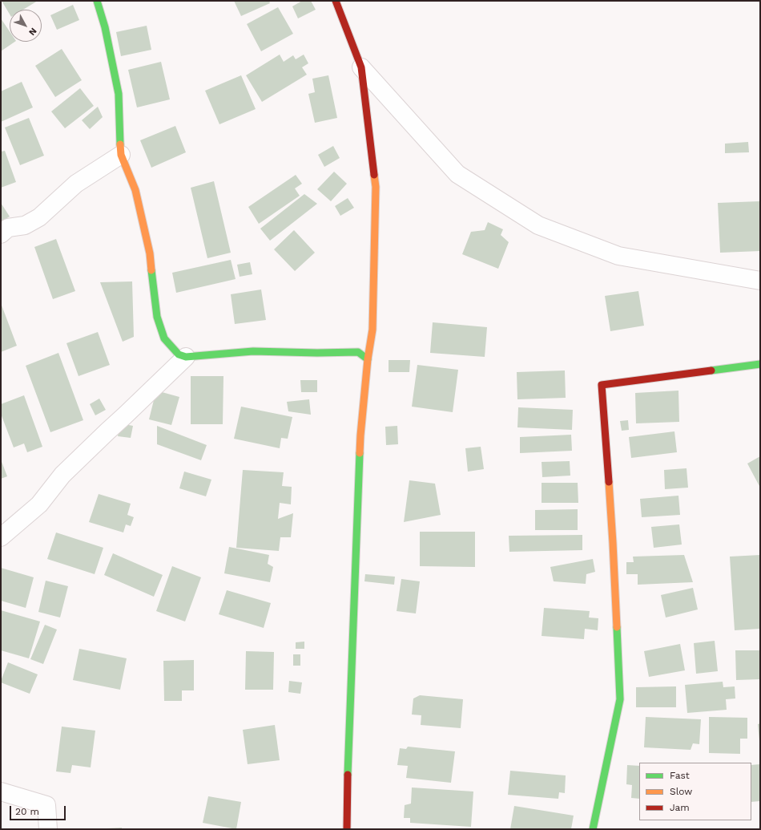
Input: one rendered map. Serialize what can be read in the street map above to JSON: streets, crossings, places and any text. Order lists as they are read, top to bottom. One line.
{"legend":["Fast","Slow","Jam"],"scale_bar":"20 m","north":"bottom right"}
